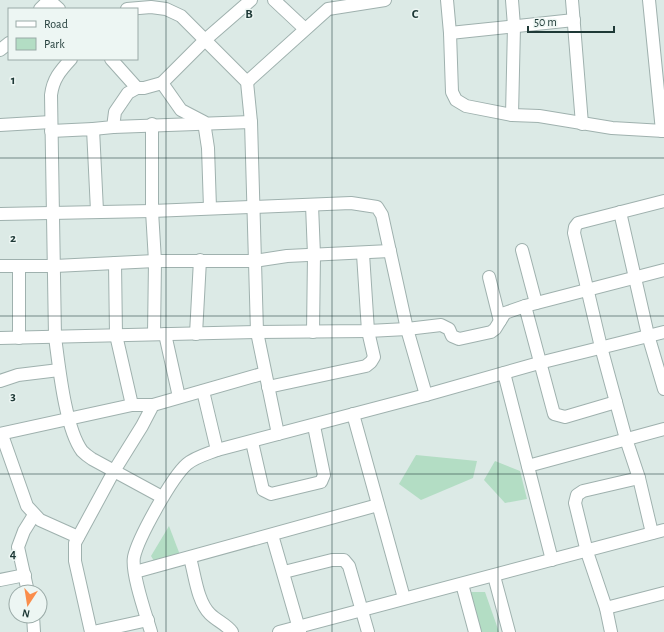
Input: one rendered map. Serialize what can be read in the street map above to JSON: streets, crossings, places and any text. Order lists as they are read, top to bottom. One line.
{"legend":["Road","Park"],"scale_bar":"50 m","north":"bottom","grid":{"columns":["B","C"],"rows":["1","2","3","4"]}}
